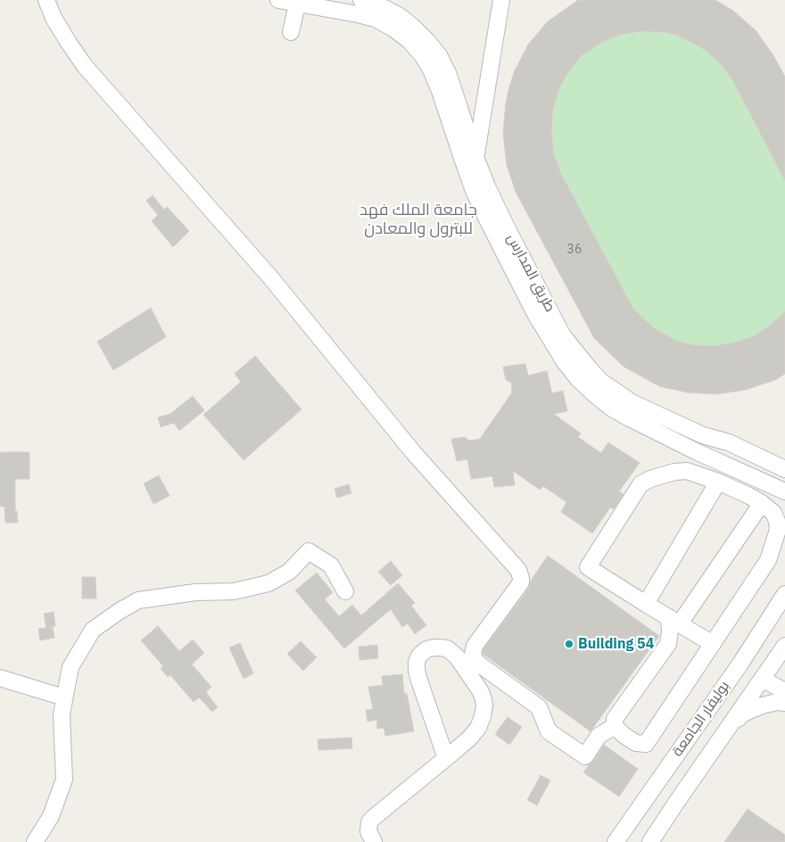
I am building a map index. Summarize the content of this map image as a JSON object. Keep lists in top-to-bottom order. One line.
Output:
{"streets":{"street":["طريق المدارس","بوليفار الجامعة"]},"districts":["جامعة الملك فهد للبترول والمعادن"],"places":["Building 54"],"house_numbers":["36"]}
